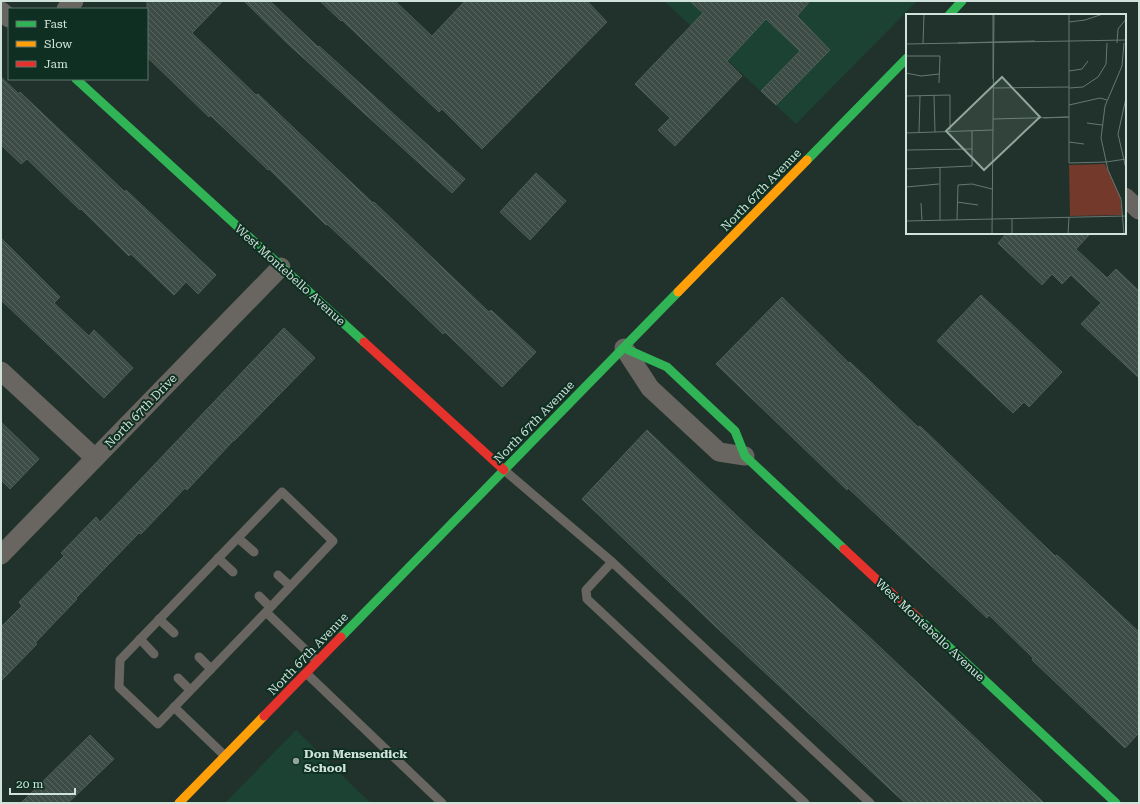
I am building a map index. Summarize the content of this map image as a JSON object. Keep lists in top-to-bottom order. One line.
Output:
{"streets":{"street":["North 67th Avenue","West Montebello Avenue","North 67th Drive"]},"crossings":[["North 67th Avenue","West Montebello Avenue"],["West Montebello Avenue","North 67th Drive"]],"places":["Don Mensendick School"],"legend":["Fast","Slow","Jam"],"scale_bar":"20 m"}
